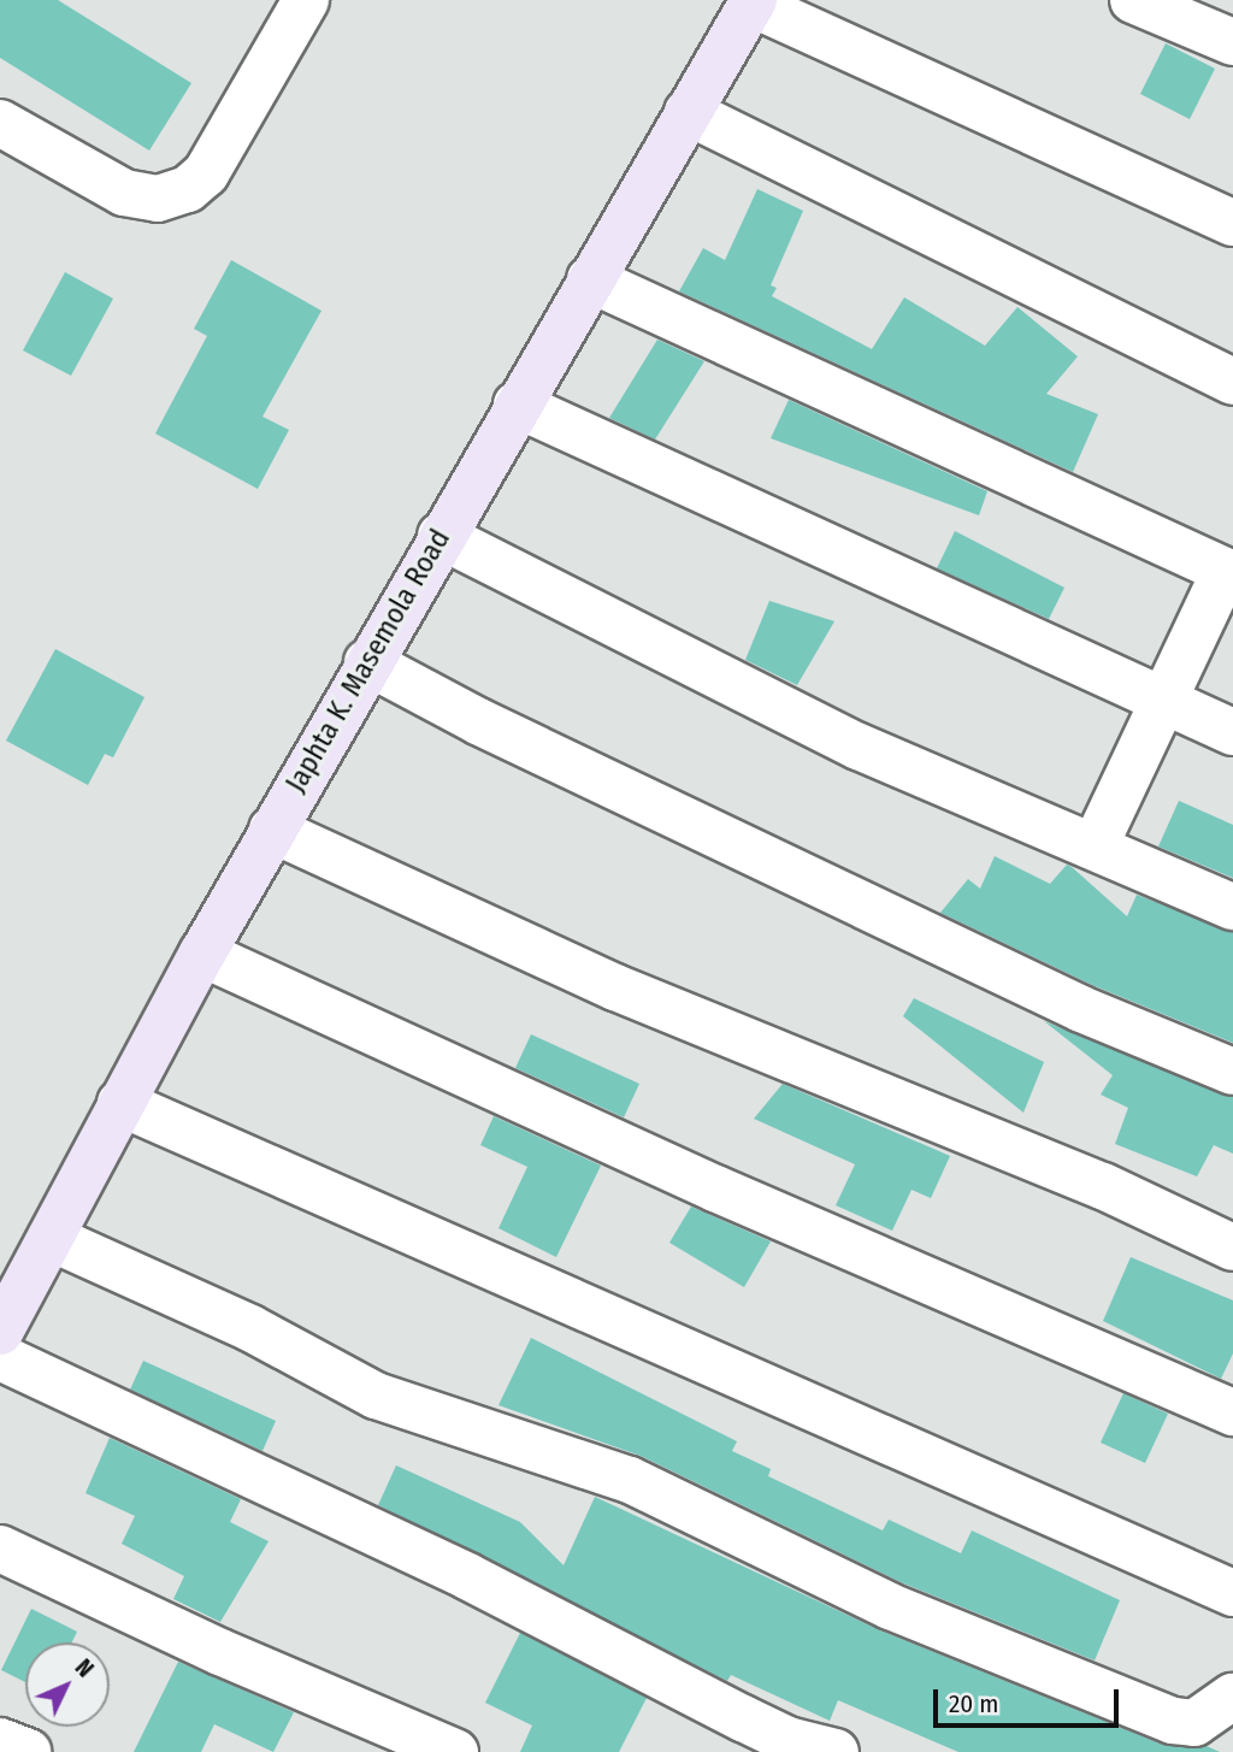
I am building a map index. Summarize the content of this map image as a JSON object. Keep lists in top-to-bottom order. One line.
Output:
{"streets":{"main road":["Japhta K. Masemola Road"]},"scale_bar":"20 m","north":"top right"}
